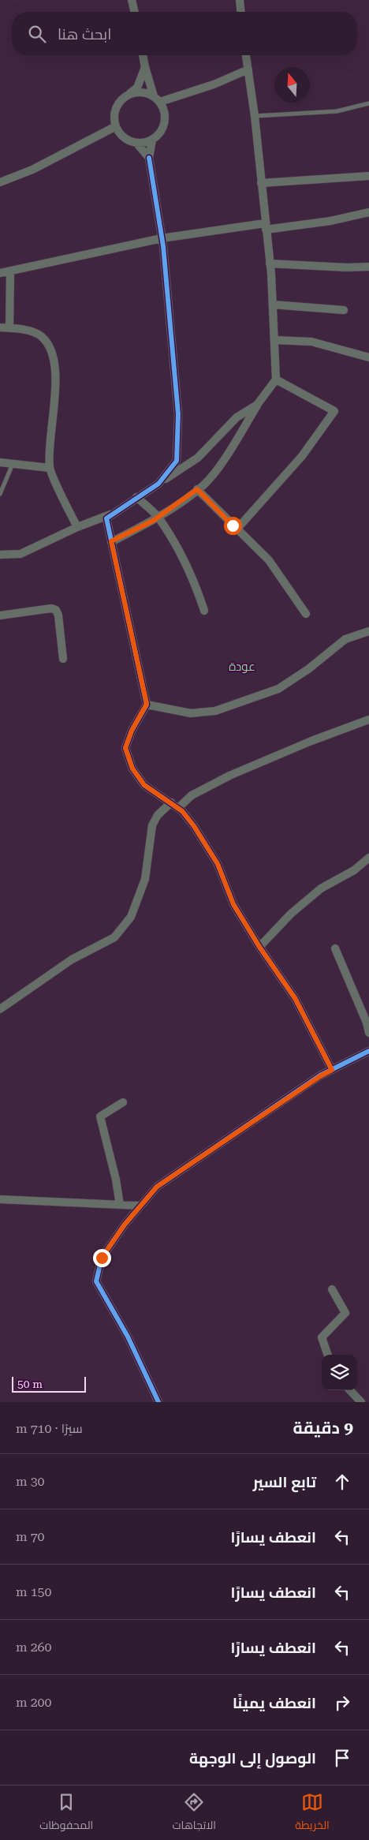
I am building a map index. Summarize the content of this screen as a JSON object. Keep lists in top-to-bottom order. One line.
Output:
{"districts":["عودة"],"scale_bar":"50 m","north":"top","page":{"search":"ابحث هنا","scale":"50 m","heading":["9 دقيقة","سيرًا · 710 m"],"list":[["تابع السير","30 m"],["انعطف يسارًا","70 m"],["انعطف يسارًا","150 m"],["انعطف يسارًا","260 m"],["انعطف يمينًا","200 m"],"الوصول إلى الوجهة"],"nav":["الخريطة","الاتجاهات","المحفوظات"]}}
